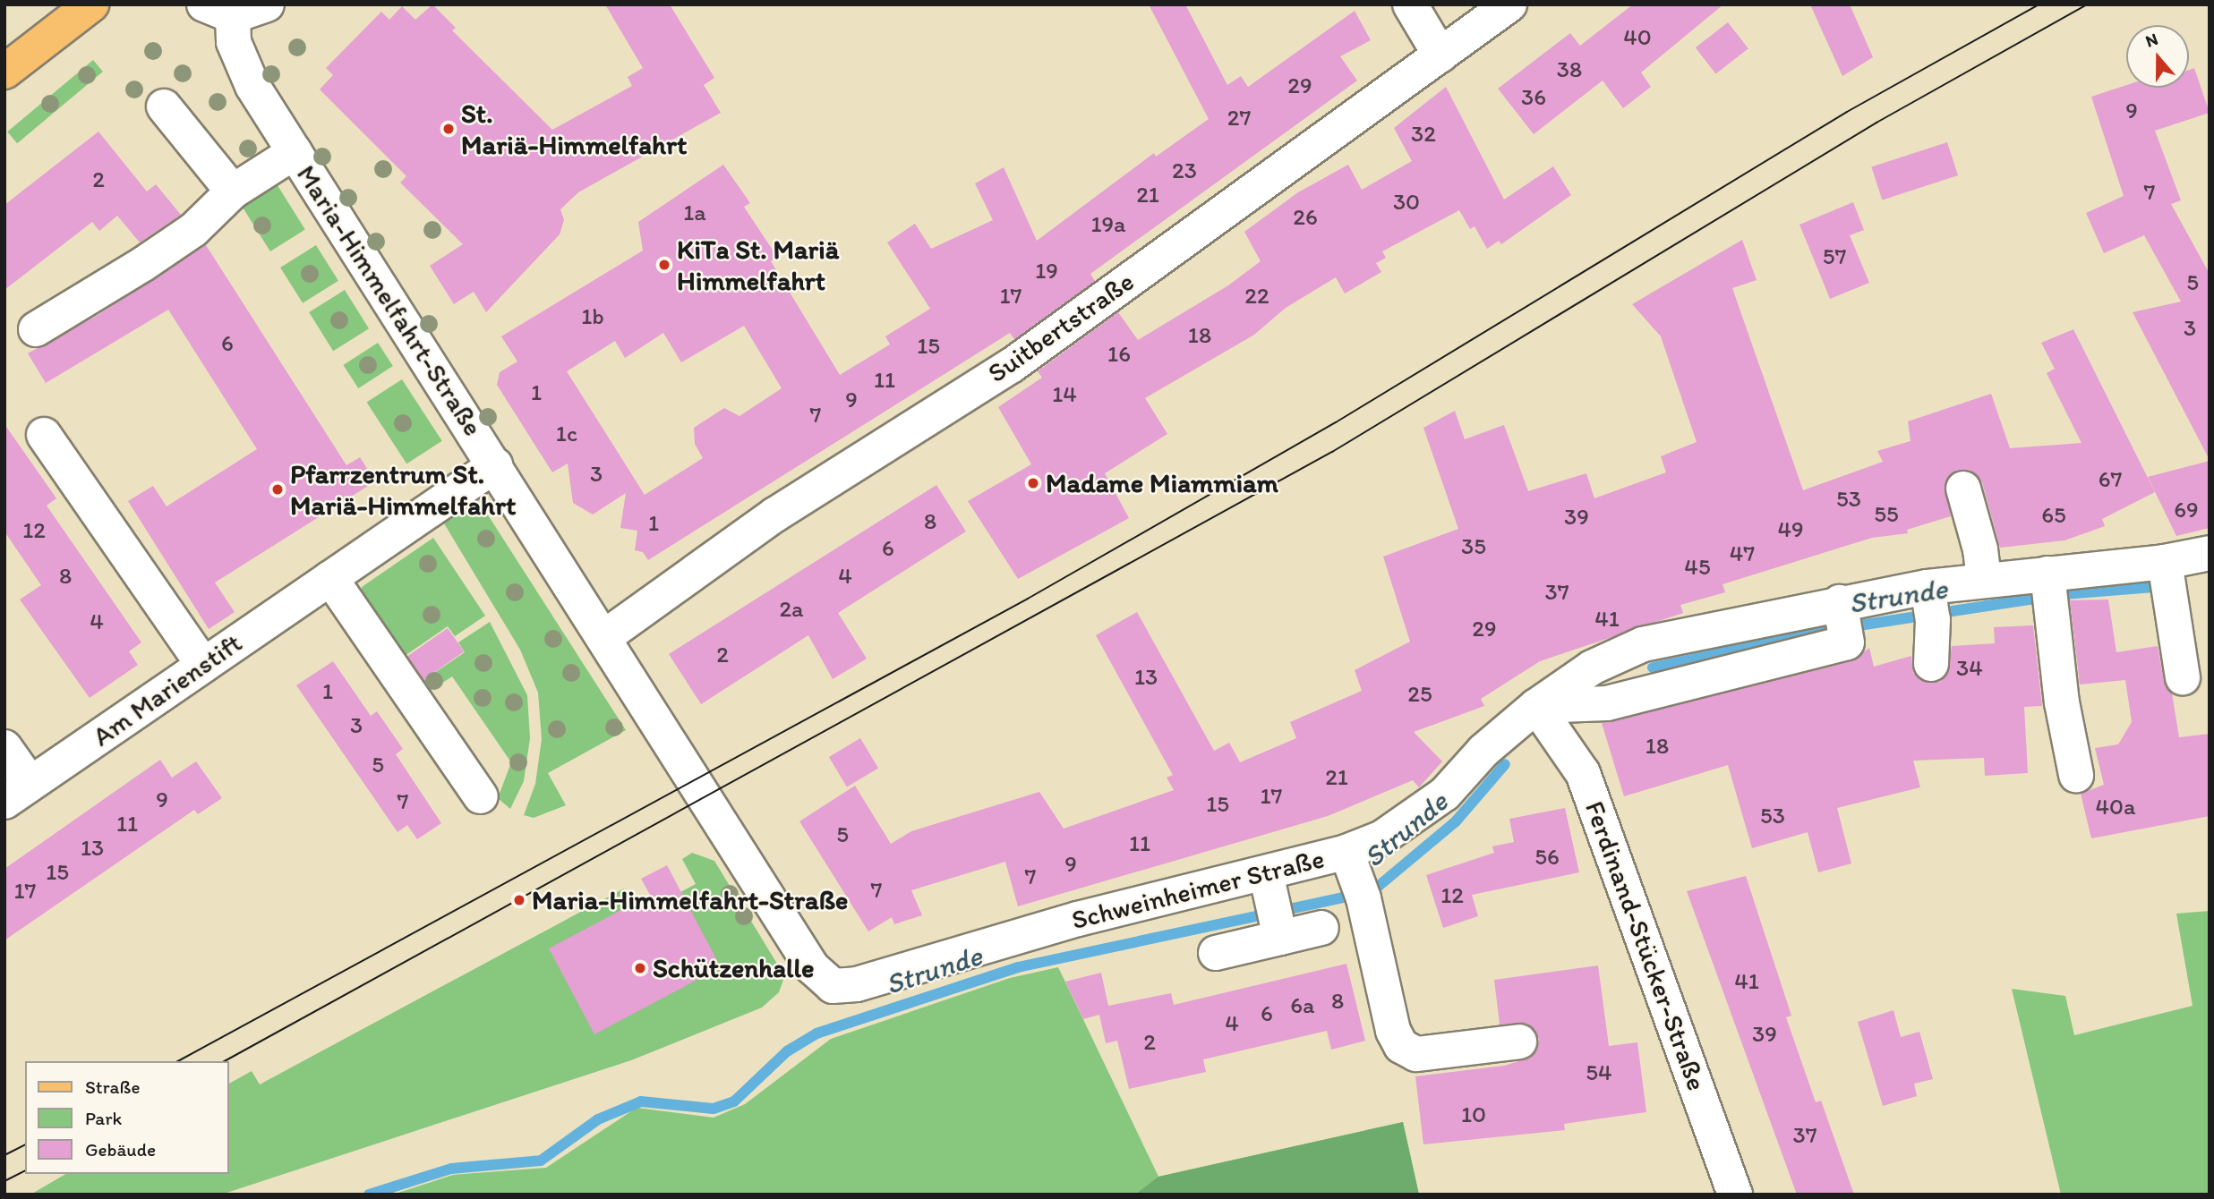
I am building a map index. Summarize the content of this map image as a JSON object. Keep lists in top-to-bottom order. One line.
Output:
{"streets":{"street":["Maria-Himmelfahrt-Straße","Suitbertstraße","Am Marienstift","Schweinheimer Straße","Ferdinand-Stücker-Straße"]},"crossings":[["Maria-Himmelfahrt-Straße","Suitbertstraße"],["Maria-Himmelfahrt-Straße","Am Marienstift"],["Maria-Himmelfahrt-Straße","Schweinheimer Straße"],["Schweinheimer Straße","Ferdinand-Stücker-Straße"]],"water":["Strunde"],"places":["St. Mariä-Himmelfahrt","KiTa St. Mariä Himmelfahrt","Madame Miammiam","Pfarrzentrum St. Mariä-Himmelfahrt","Maria-Himmelfahrt-Straße","Schützenhalle"],"house_numbers":["40","38","29","36","9","27","32","23","2","7","21","30","1a","26","19a","57","19","5","17","22","1b","3","18","6","15","16","11","1","14","9","7","1c","3","67","53","69","55","65","39","8","1","49","12","35","6","47","45","8","4","37","2a","41","4","29","2","34","13","1","25","3","18","5","21","17","9","7","15","40a","53","11","5","11","13","56","9","15","7","7","17","12","41","8","6a","6","4","39","2","54","10","37"],"legend":["Straße","Park","Gebäude"],"north":"top"}
